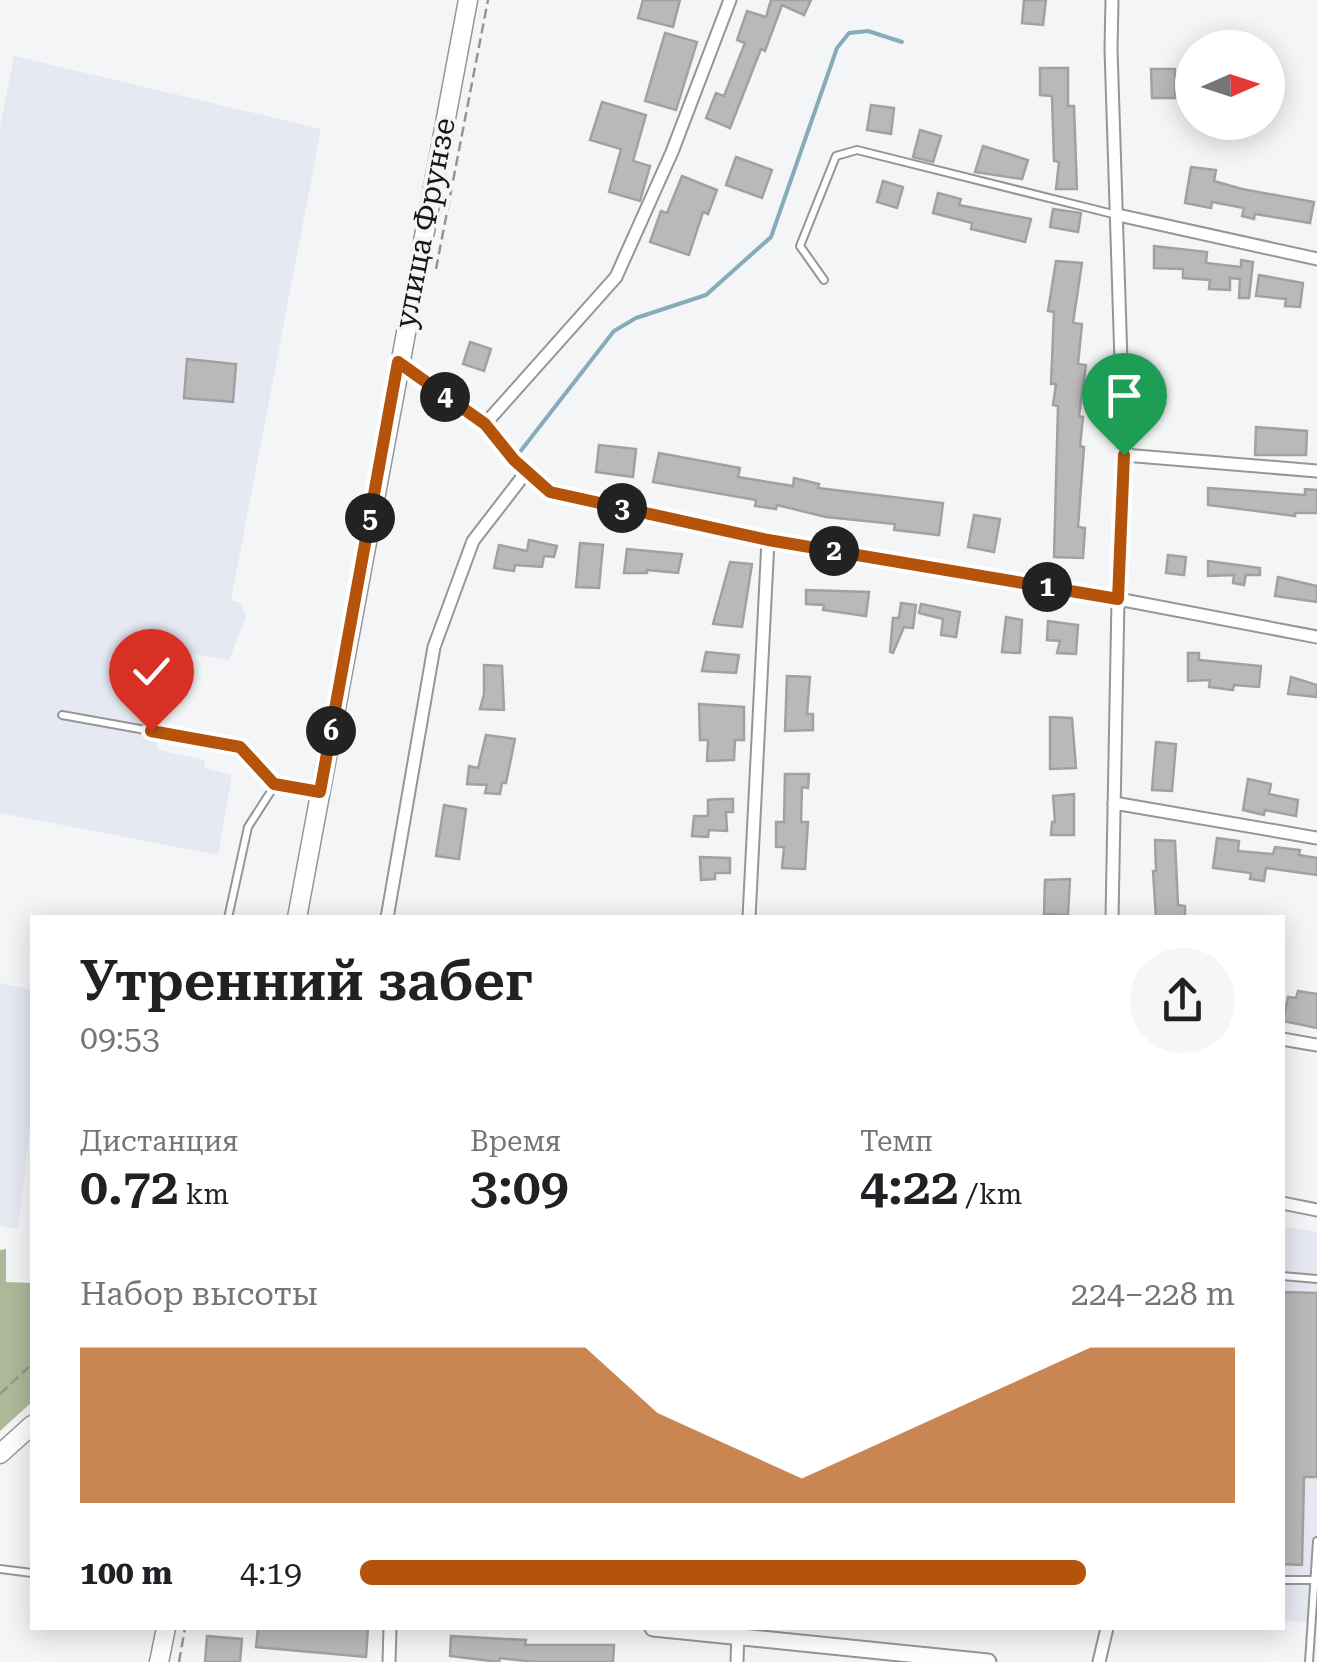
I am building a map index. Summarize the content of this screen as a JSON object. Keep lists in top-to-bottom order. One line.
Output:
{"streets":{"main road":["улица Фрунзе"]},"north":"right","page":{"pins":["4","3","5","2","1","6"],"heading":["Утренний забег","09:53"],"stats":[["Дистанция","0.72 km"],["Время","3:09"],["Темп","4:22 /km"]],"chart":["Набор высоты","224–228 m"],"list":[{"name":"100 m","note":"4:19"}]}}
